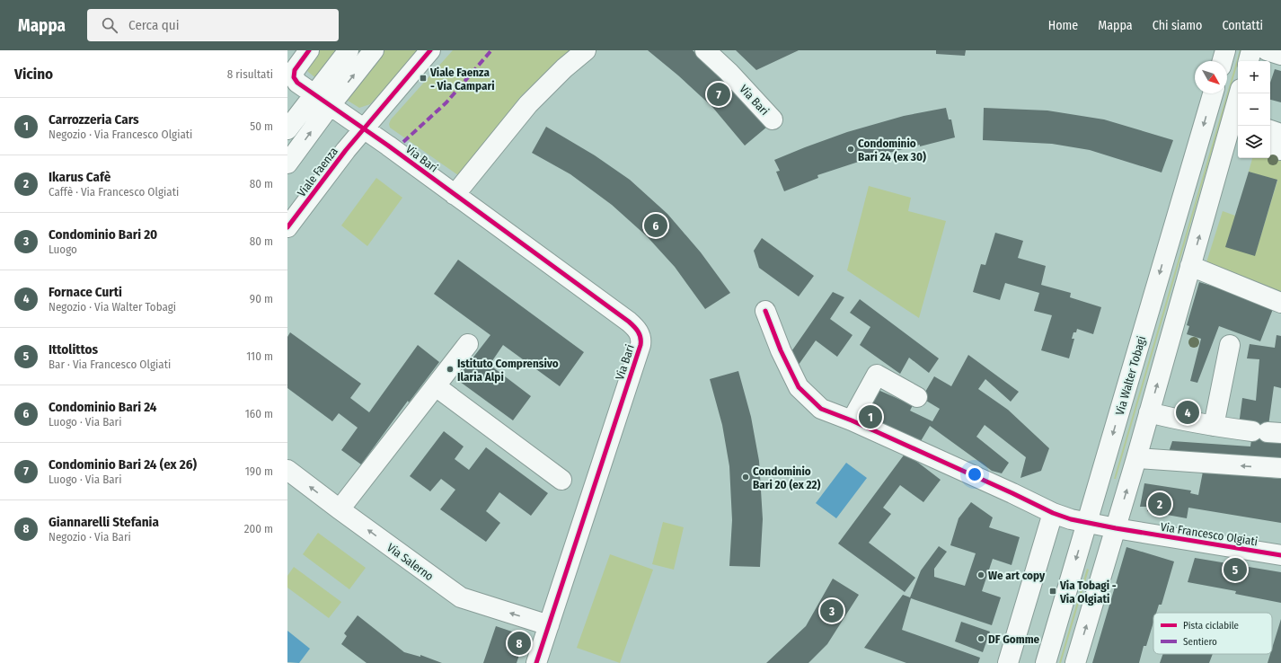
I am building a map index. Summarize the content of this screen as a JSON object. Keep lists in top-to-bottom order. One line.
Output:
{"streets":{"street":["Via Bari","Viale Faenza","Via Walter Tobagi","Via Francesco Olgiati","Via Salerno"]},"crossings":[["Via Bari","Viale Faenza"],["Via Bari","Via Salerno"],["Via Walter Tobagi","Via Francesco Olgiati"]],"places":{"transit":["Viale Faenza - Via Campari","Via Tobagi - Via Olgiati"],"other":["Condominio Bari 24 (ex 30)","Istituto Comprensivo Ilaria Alpi","Condominio Bari 20 (ex 22)","We art copy","DF Gomme"]},"legend":["Pista ciclabile","Sentiero"],"north":"bottom right","page":{"header":"Mappa","search":"Cerca qui","nav":["Home","Mappa","Chi siamo","Contatti"],"heading":["Vicino","8 risultati"],"map_buttons":["+","−"],"pins":["7","6","4","1","2","5","3","8"],"list":[{"mark":"1","name":"Carrozzeria Cars","note":"Negozio · Via Francesco Olgiati","value":"50 m"},{"mark":"2","name":"Ikarus Cafè","note":"Caffè · Via Francesco Olgiati","value":"80 m"},{"mark":"3","name":"Condominio Bari 20","note":"Luogo","value":"80 m"},{"mark":"4","name":"Fornace Curti","note":"Negozio · Via Walter Tobagi","value":"90 m"},{"mark":"5","name":"Ittolittos","note":"Bar · Via Francesco Olgiati","value":"110 m"},{"mark":"6","name":"Condominio Bari 24","note":"Luogo · Via Bari","value":"160 m"},{"mark":"7","name":"Condominio Bari 24 (ex 26)","note":"Luogo · Via Bari","value":"190 m"},{"mark":"8","name":"Giannarelli Stefania","note":"Negozio · Via Bari","value":"200 m"}]}}
